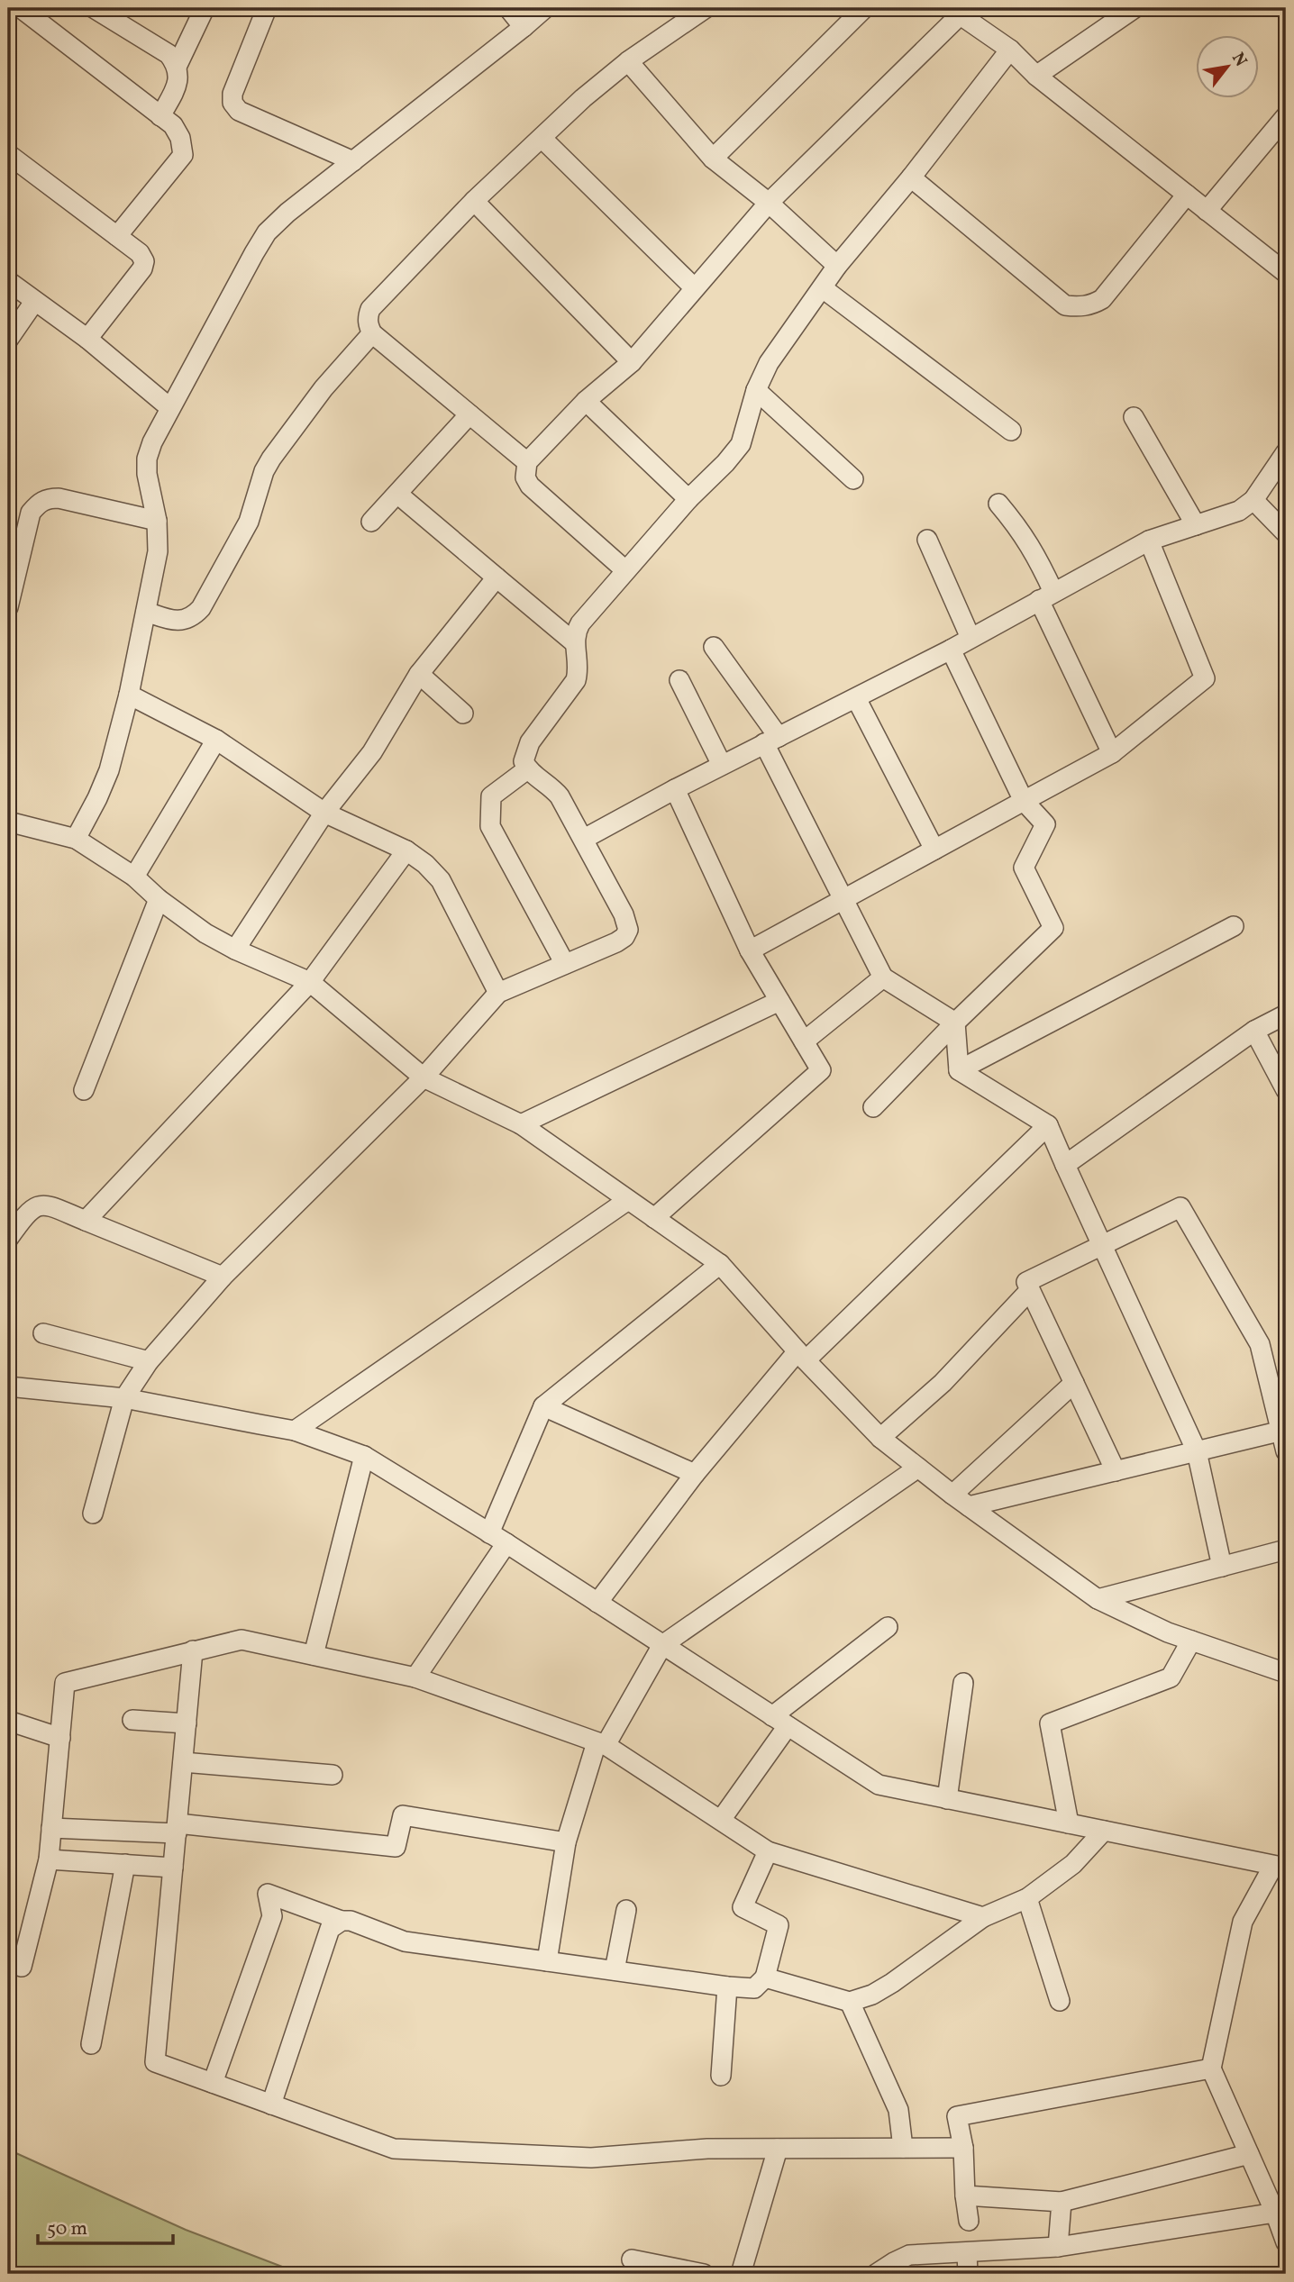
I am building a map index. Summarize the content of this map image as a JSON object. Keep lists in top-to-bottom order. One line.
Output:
{"scale_bar":"50 m","north":"top right"}
